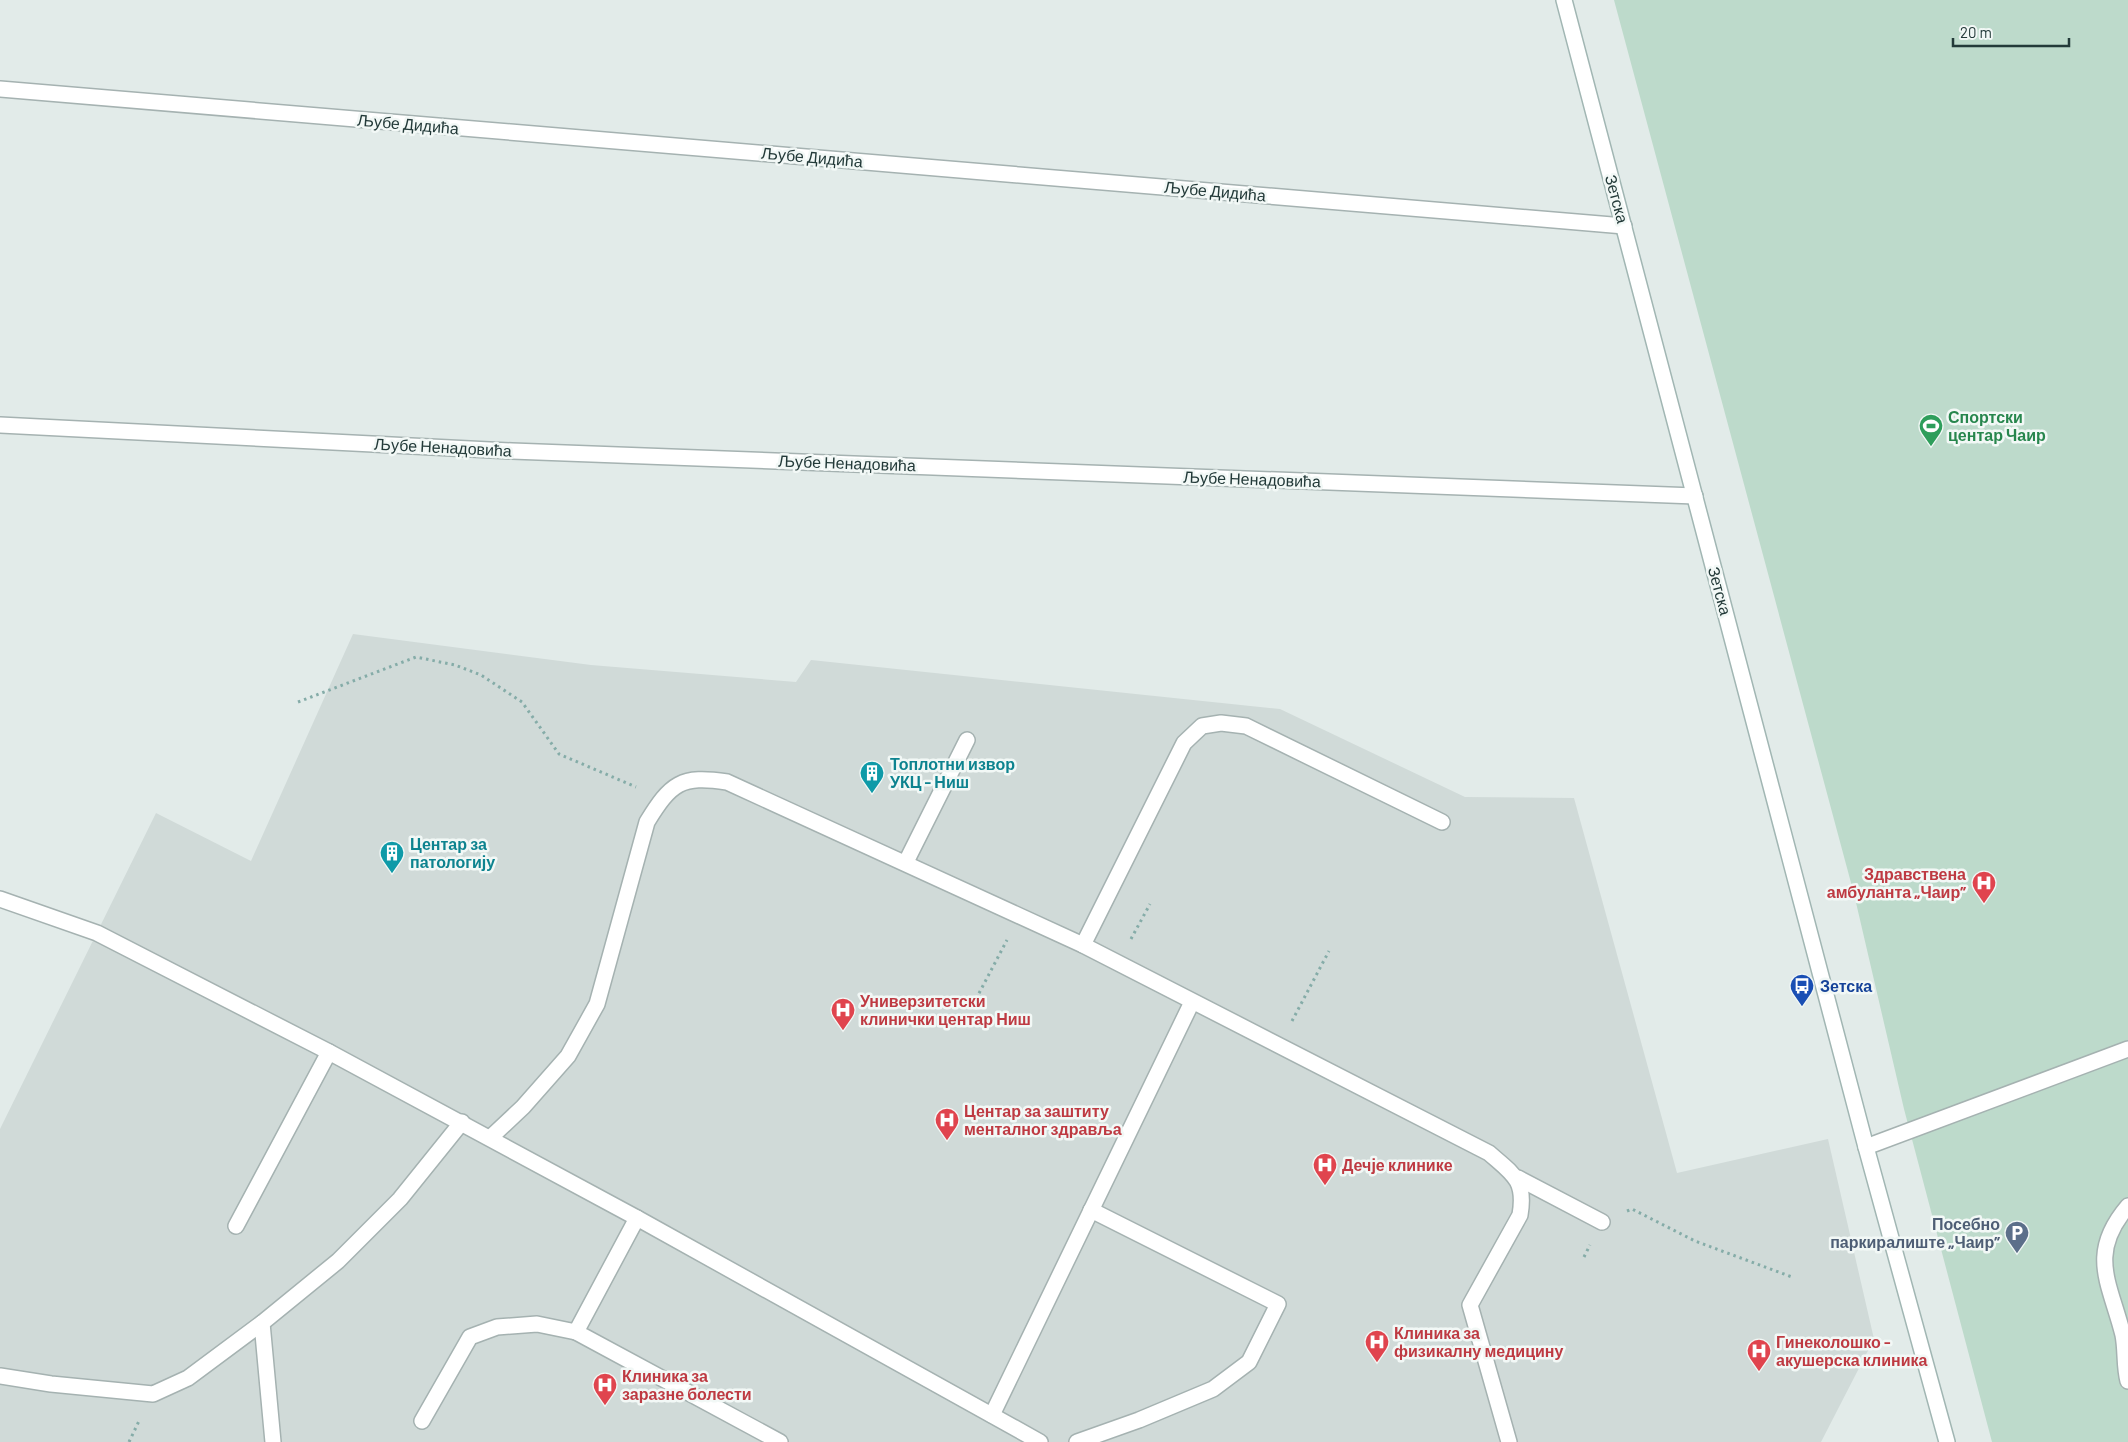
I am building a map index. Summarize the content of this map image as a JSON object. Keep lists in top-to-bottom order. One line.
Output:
{"streets":{"street":["Љубе Дидића","Зетска","Љубе Ненадовића"]},"crossings":[["Љубе Дидића","Зетска"],["Зетска","Љубе Ненадовића"]],"places":{"sports":["Спортски центар Чаир"],"building":["Топлотни извор УКЦ - Ниш","Центар за патологију"],"hospital":["Здравствена амбуланта „Чаир”","Универзитетски клинички центар Ниш","Центар за заштиту менталног здравља","Дечје клинике","Клиника за физикалну медицину","Гинеколошко - акушерска клиника","Клиника за заразне болести"],"bus stop":["Зетска"],"parking":["Посебно паркиралиште „Чаир”"]},"scale_bar":"20 m"}
